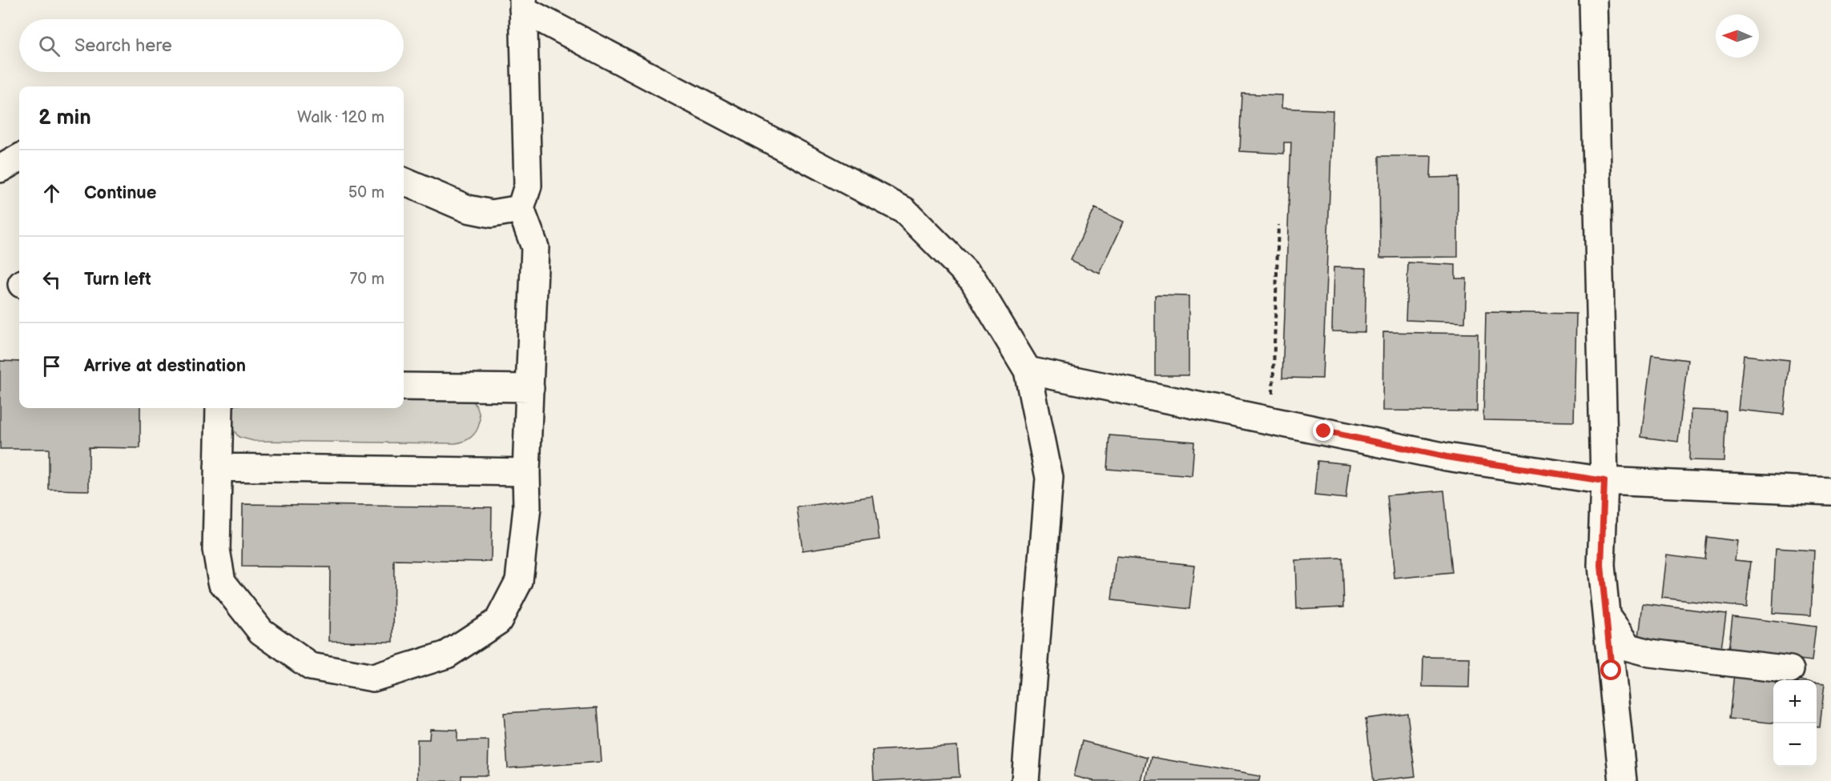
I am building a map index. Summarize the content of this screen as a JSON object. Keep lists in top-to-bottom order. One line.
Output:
{"north":"left","page":{"search":"Search here","heading":["2 min","Walk · 120 m"],"list":[["Continue","50 m"],["Turn left","70 m"],"Arrive at destination"],"map_buttons":["+","−"]}}
